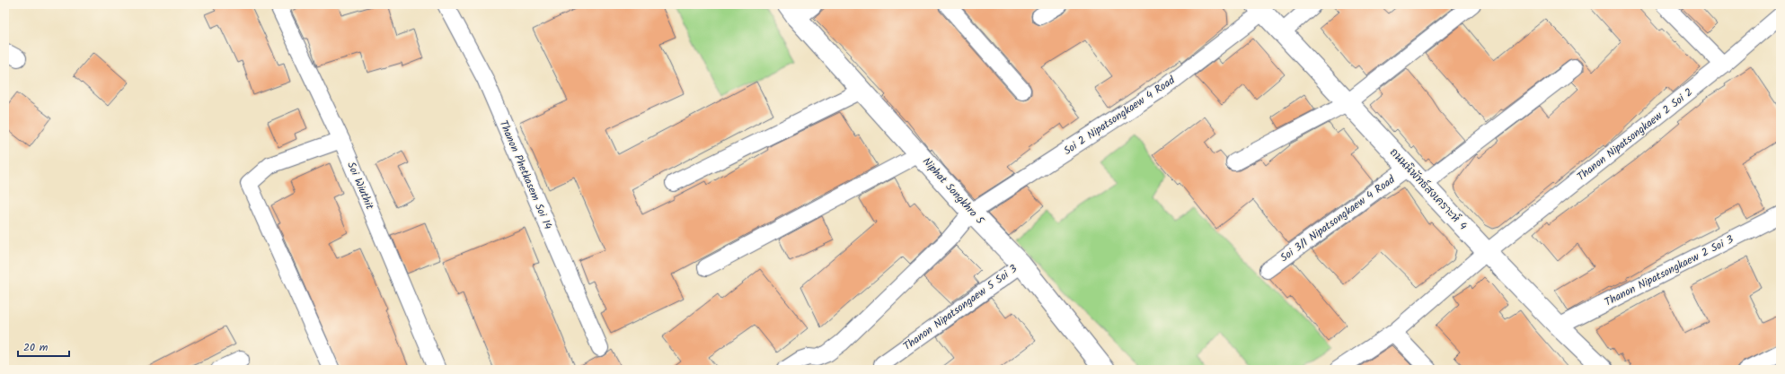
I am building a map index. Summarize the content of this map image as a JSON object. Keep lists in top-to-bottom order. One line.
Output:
{"streets":{"street":["Soi 2 Nipatsongkaew 4 Road","Thanon Nipatsongkaew 2 Soi 2","Thanon Phetkasem Soi 14","Soi Wiuthit","ถนนนิพัทธ์สงเคราะห์ 4","Niphat Songkhro 5","Soi 3/1 Nipatsongkaew 4 Road","Thanon Nipatsongkaew 2 Soi 3","Thanon Nipatsongaew 5 Soi 3"]},"crossings":[["Soi 2 Nipatsongkaew 4 Road","ถนนนิพัทธ์สงเคราะห์ 4"],["Soi 2 Nipatsongkaew 4 Road","Niphat Songkhro 5"],["Thanon Nipatsongkaew 2 Soi 2","ถนนนิพัทธ์สงเคราะห์ 4"],["ถนนนิพัทธ์สงเคราะห์ 4","Soi 3/1 Nipatsongkaew 4 Road"],["ถนนนิพัทธ์สงเคราะห์ 4","Thanon Nipatsongkaew 2 Soi 3"],["Niphat Songkhro 5","Thanon Nipatsongaew 5 Soi 3"]],"scale_bar":"20 m"}
